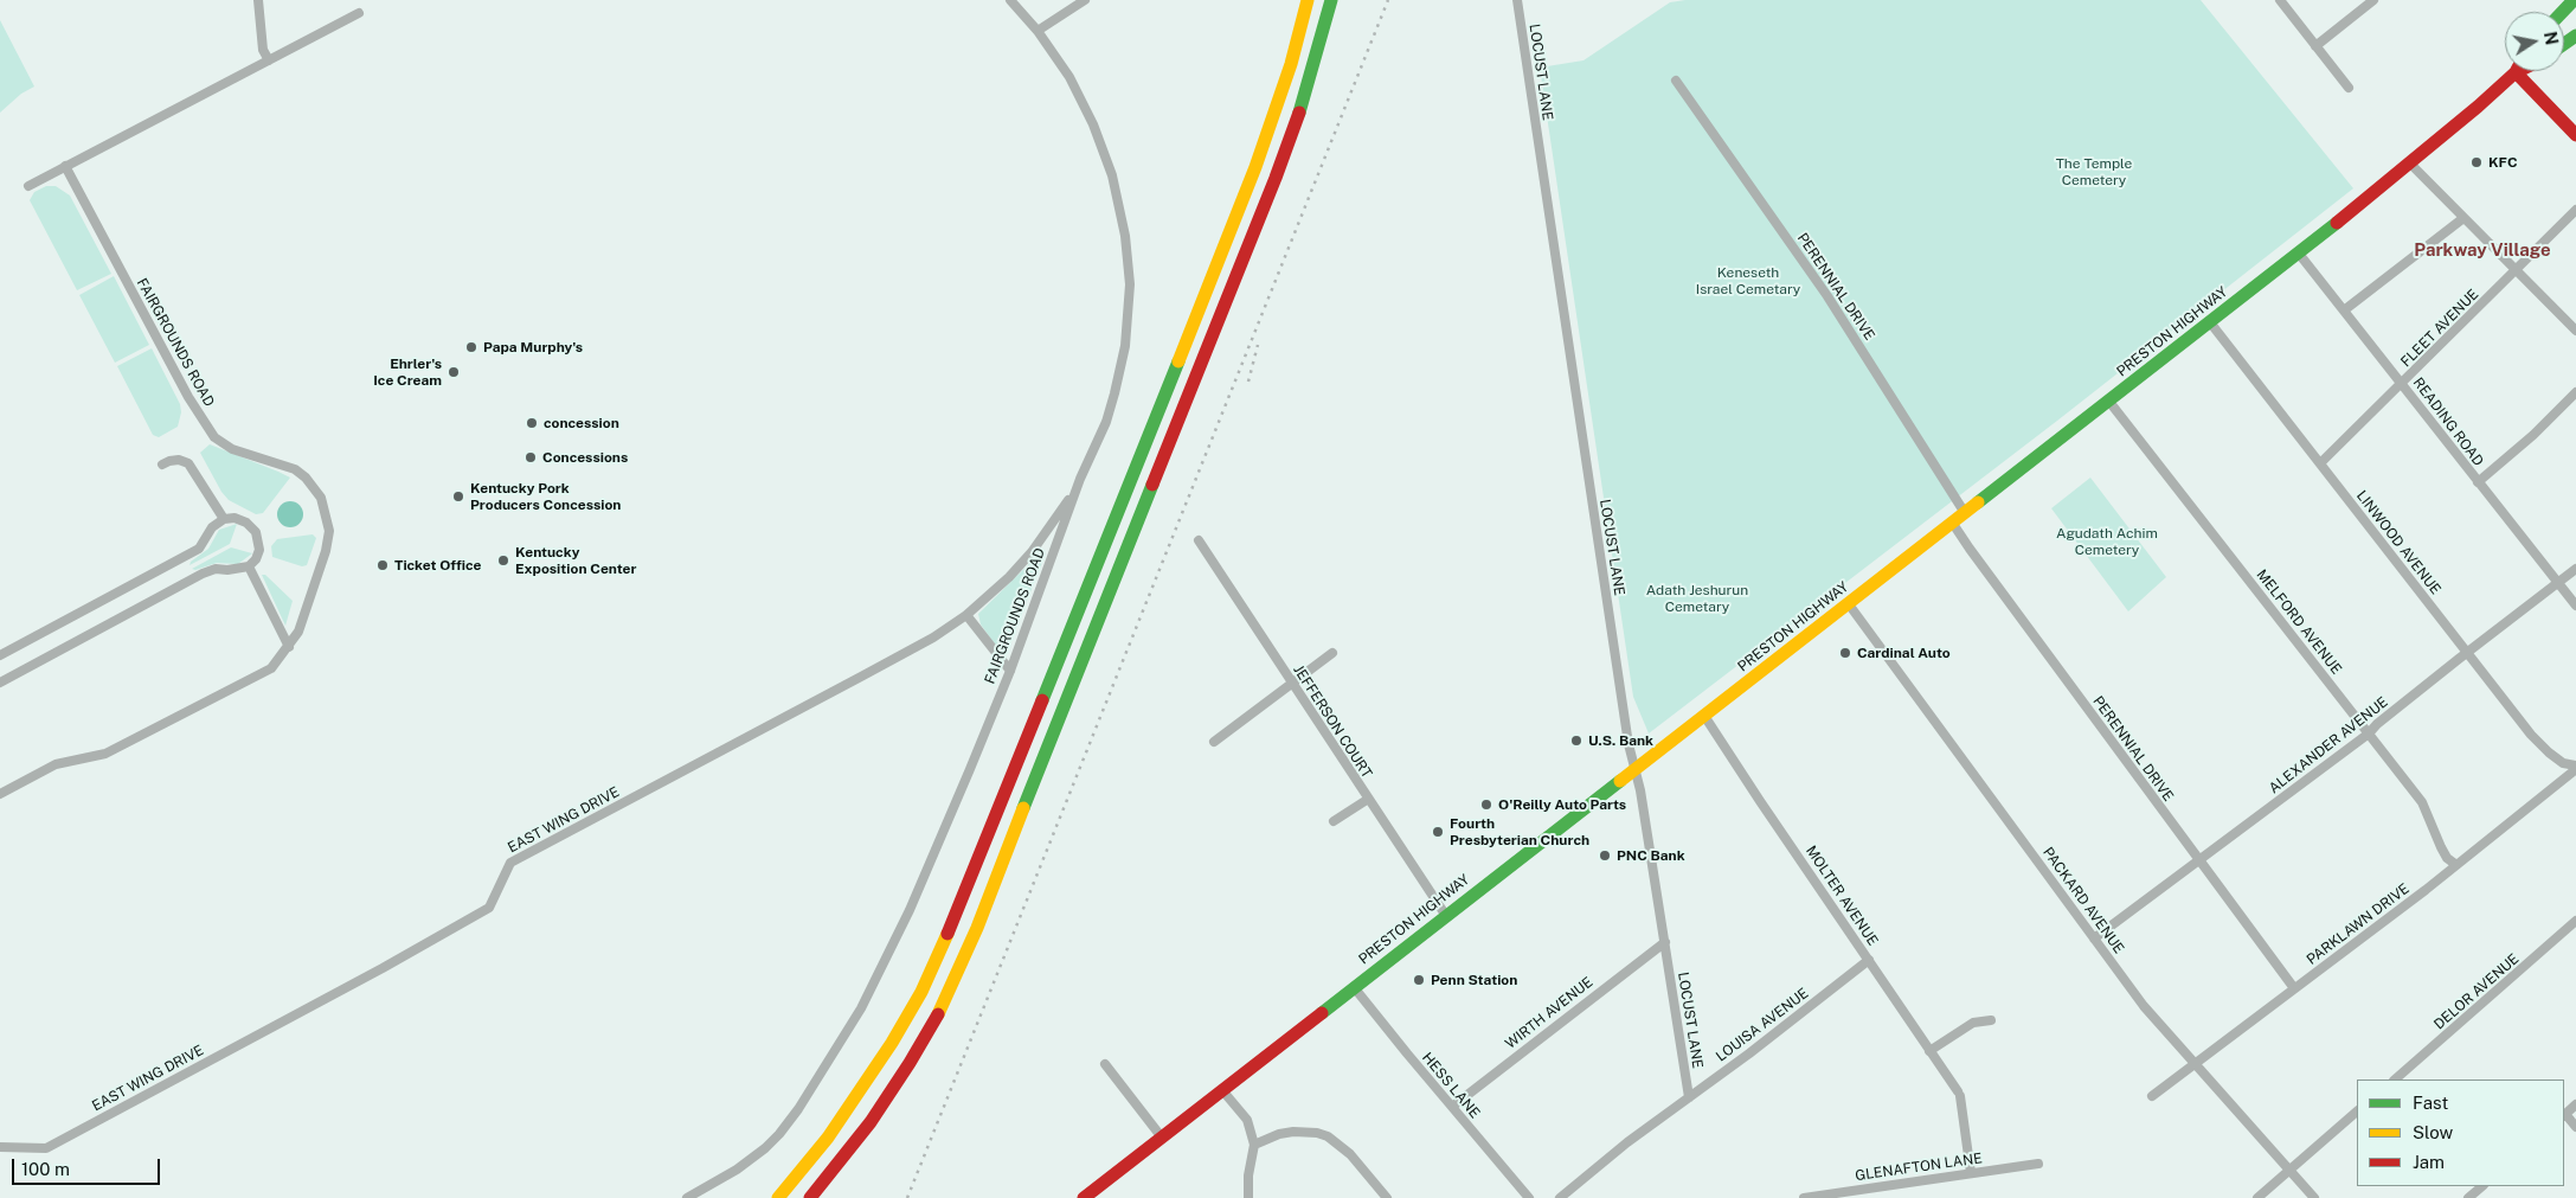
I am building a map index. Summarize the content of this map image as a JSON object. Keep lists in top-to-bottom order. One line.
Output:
{"streets":{"main road":["PRESTON HIGHWAY"],"street":["LOCUST LANE","PERENNIAL DRIVE","FLEET AVENUE","FAIRGROUNDS ROAD","READING ROAD","LINWOOD AVENUE","MELFORD AVENUE","JEFFERSON COURT","ALEXANDER AVENUE","EAST WING DRIVE","MOLTER AVENUE","PACKARD AVENUE","PARKLAWN DRIVE","DELOR AVENUE","WIRTH AVENUE","LOUISA AVENUE","HESS LANE","GLENAFTON LANE"]},"crossings":[["LOCUST LANE","PRESTON HIGHWAY"],["LOCUST LANE","WIRTH AVENUE"],["LOCUST LANE","LOUISA AVENUE"],["PERENNIAL DRIVE","PRESTON HIGHWAY"],["PERENNIAL DRIVE","ALEXANDER AVENUE"],["PERENNIAL DRIVE","PARKLAWN DRIVE"],["FLEET AVENUE","READING ROAD"],["FLEET AVENUE","LINWOOD AVENUE"],["PRESTON HIGHWAY","READING ROAD"],["PRESTON HIGHWAY","LINWOOD AVENUE"],["PRESTON HIGHWAY","MELFORD AVENUE"],["PRESTON HIGHWAY","JEFFERSON COURT"],["PRESTON HIGHWAY","MOLTER AVENUE"],["PRESTON HIGHWAY","PACKARD AVENUE"],["PRESTON HIGHWAY","HESS LANE"],["FAIRGROUNDS ROAD","EAST WING DRIVE"],["READING ROAD","ALEXANDER AVENUE"],["LINWOOD AVENUE","ALEXANDER AVENUE"],["LINWOOD AVENUE","PARKLAWN DRIVE"],["MELFORD AVENUE","ALEXANDER AVENUE"],["MELFORD AVENUE","PARKLAWN DRIVE"],["ALEXANDER AVENUE","PACKARD AVENUE"],["MOLTER AVENUE","LOUISA AVENUE"],["MOLTER AVENUE","GLENAFTON LANE"],["PACKARD AVENUE","PARKLAWN DRIVE"],["WIRTH AVENUE","HESS LANE"]],"districts":["Parkway Village"],"parks":["The Temple Cemetery","Keneseth Israel Cemetary","Agudath Achim Cemetery","Adath Jeshurun Cemetary"],"places":["KFC","Papa Murphy's","Ehrler's Ice Cream","concession","Concessions","Kentucky Pork Producers Concession","Kentucky Exposition Center","Ticket Office","Cardinal Auto","U.S. Bank","O'Reilly Auto Parts","Fourth Presbyterian Church","PNC Bank","Penn Station"],"legend":["Fast","Slow","Jam"],"scale_bar":"100 m","north":"right"}
